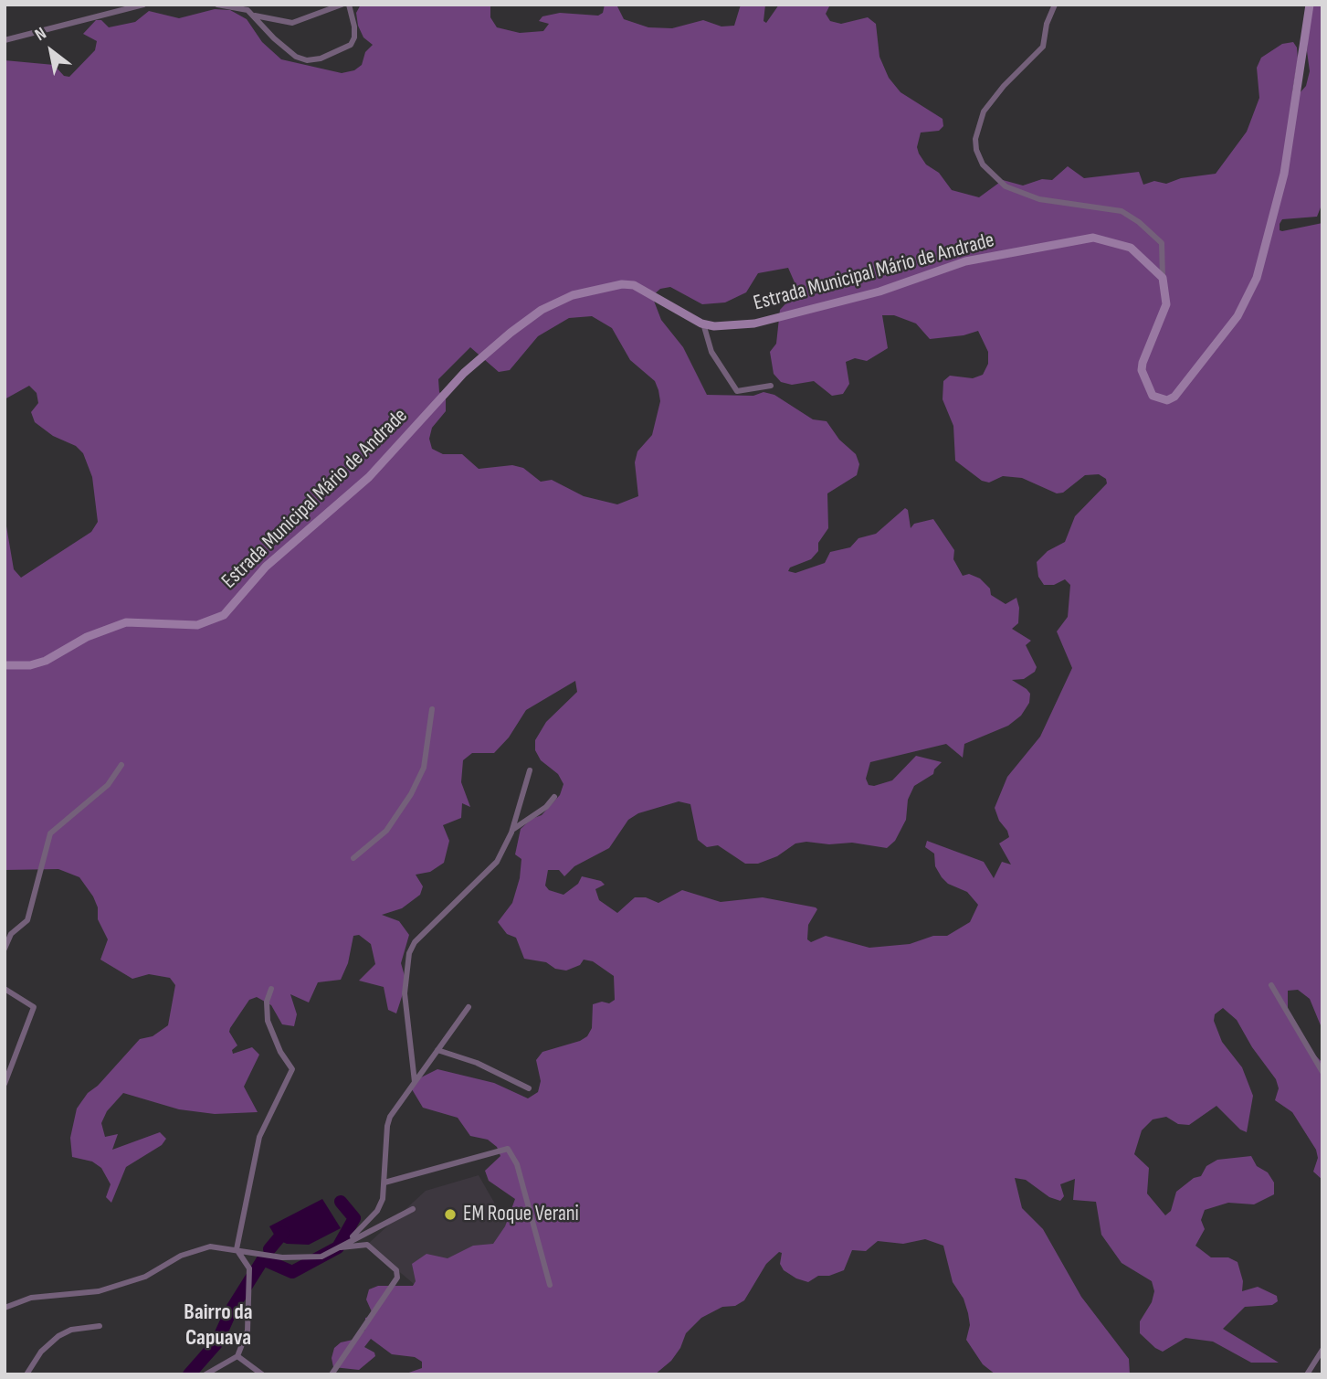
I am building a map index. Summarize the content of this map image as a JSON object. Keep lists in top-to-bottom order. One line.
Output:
{"streets":{"street":["Estrada Municipal Mário de Andrade"]},"districts":["Bairro da Capuava"],"places":["EM Roque Verani"],"north":"top left"}
